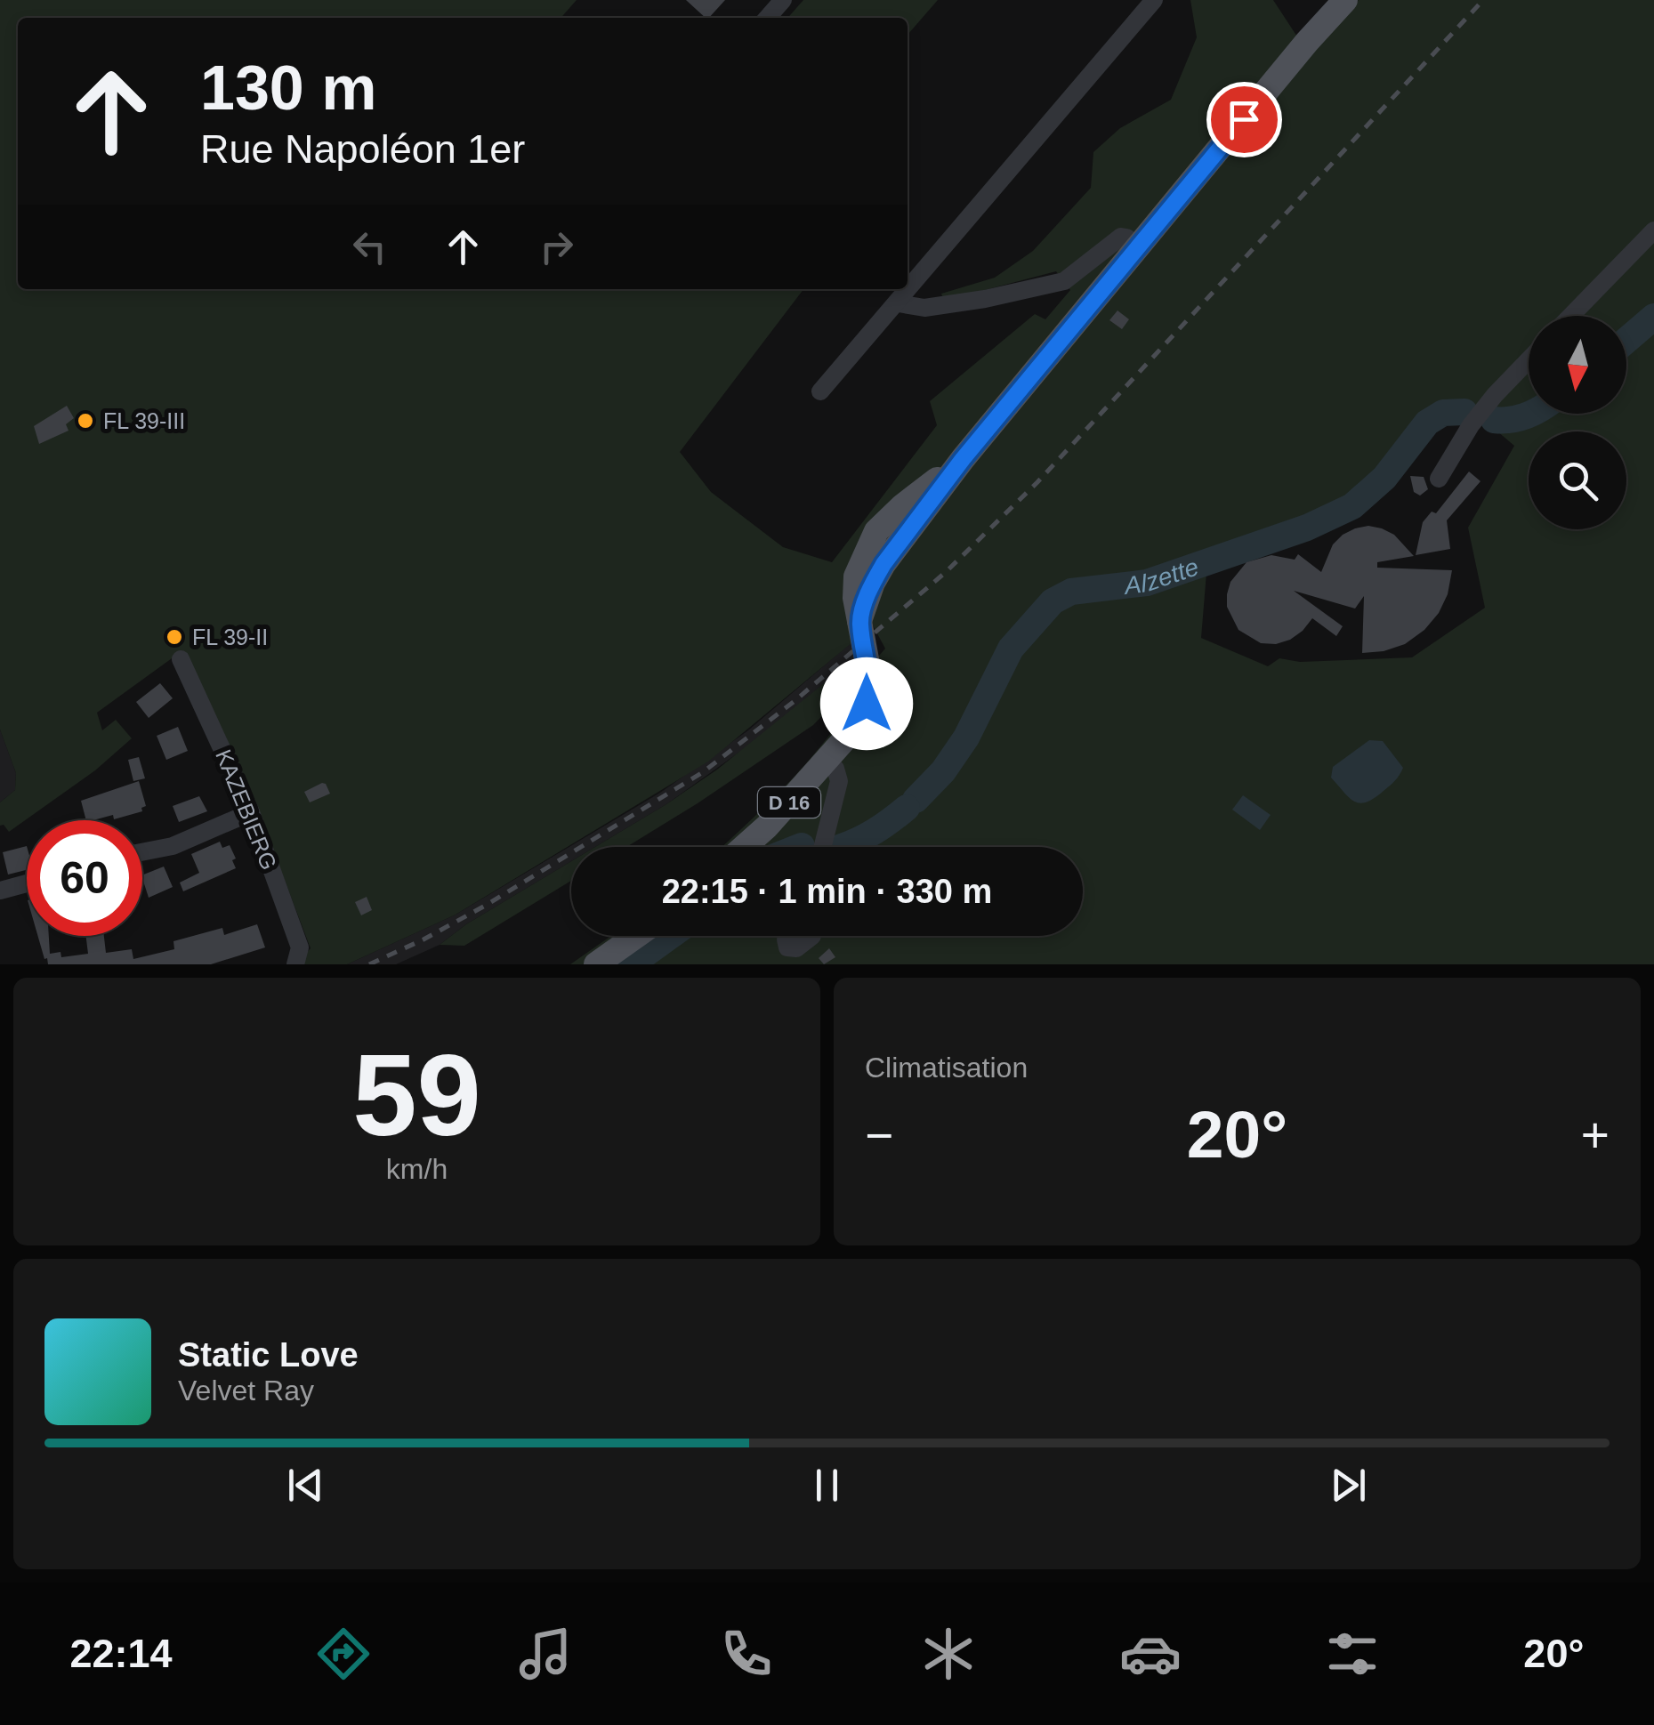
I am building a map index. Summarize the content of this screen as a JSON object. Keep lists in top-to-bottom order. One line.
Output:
{"streets":{"main road":["D 16"],"street":["KAZEBIERG"]},"water":["Alzette"],"places":["FL 39-III","FL 39-II"],"north":"bottom","page":{"turn":["130 m","Rue Napoléon 1er"],"limit":"60","trip":"22:15 · 1 min · 330 m","tile":[["59","km/h"],"Climatisation"],"heat":["−","20°","+"],"song":["Static Love","Velvet Ray"],"tabs":["22:14","20°"]}}
